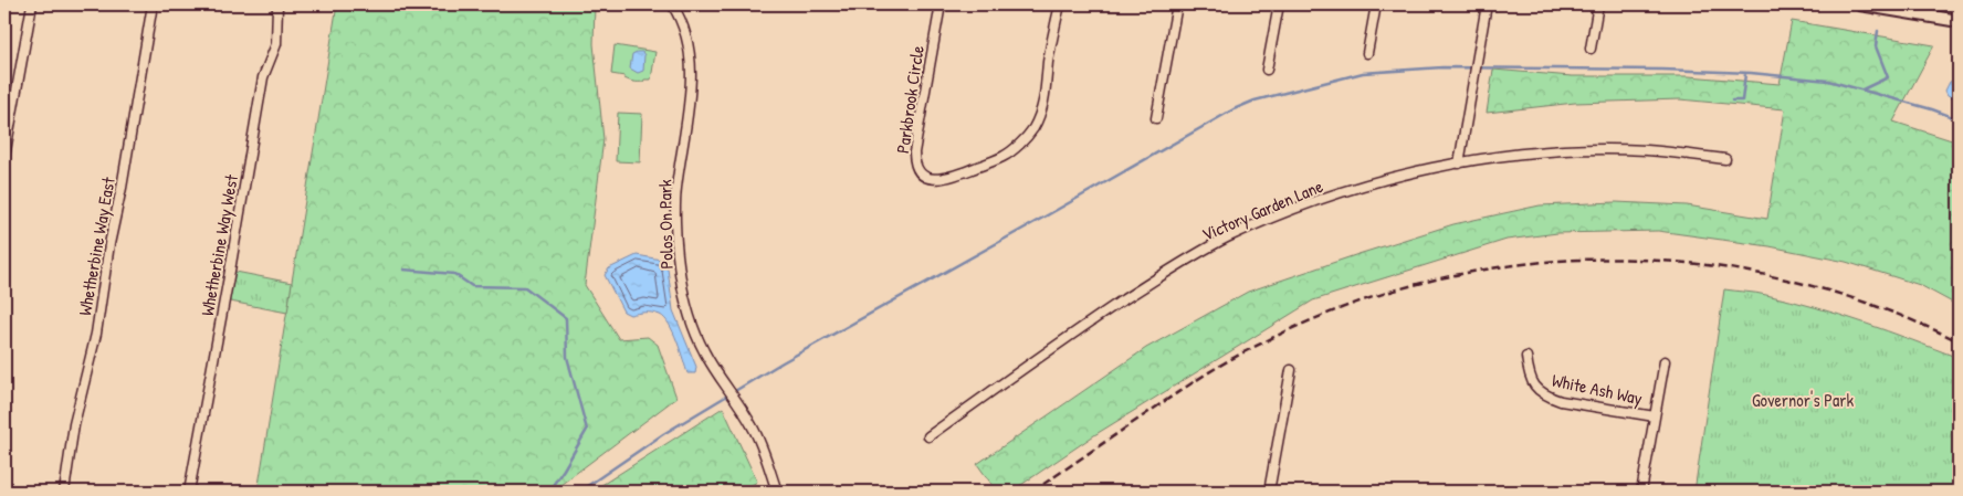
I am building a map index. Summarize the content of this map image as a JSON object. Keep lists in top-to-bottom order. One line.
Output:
{"streets":{"street":["Parkbrook Circle","Victory Garden Lane","Polos On Park","Whetherbine Way West","Whetherbine Way East","White Ash Way"]},"parks":["Governor's Park"]}
